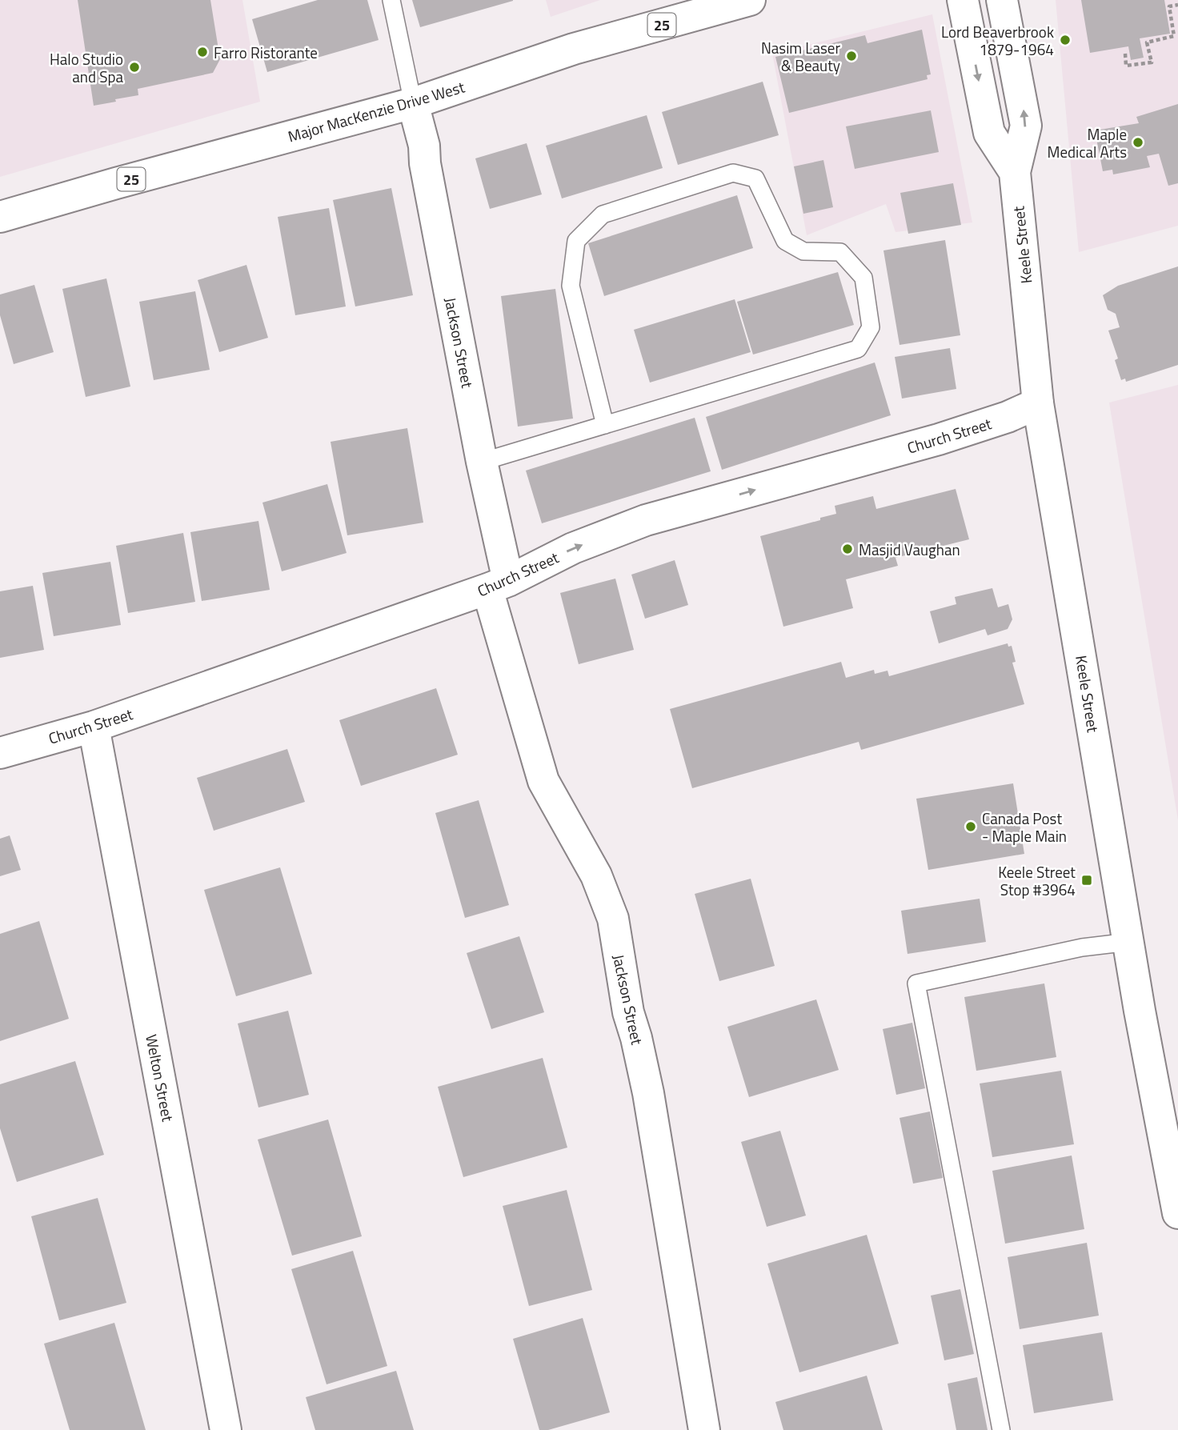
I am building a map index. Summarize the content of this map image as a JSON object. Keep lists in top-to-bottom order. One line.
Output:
{"streets":{"street":["25","Major MacKenzie Drive West","Keele Street","Jackson Street","Church Street","Welton Street"]},"crossings":[["Major MacKenzie Drive West","Jackson Street"],["Keele Street","Church Street"],["Jackson Street","Church Street"],["Church Street","Welton Street"]],"one_way":["Church Street"],"places":{"other":["Lord Beaverbrook 1879-1964","Farro Ristorante","Nasim Laser & Beauty","Halo Studio and Spa","Maple Medical Arts","Masjid Vaughan","Canada Post - Maple Main"],"transit":["Keele Street Stop #3964"]}}
